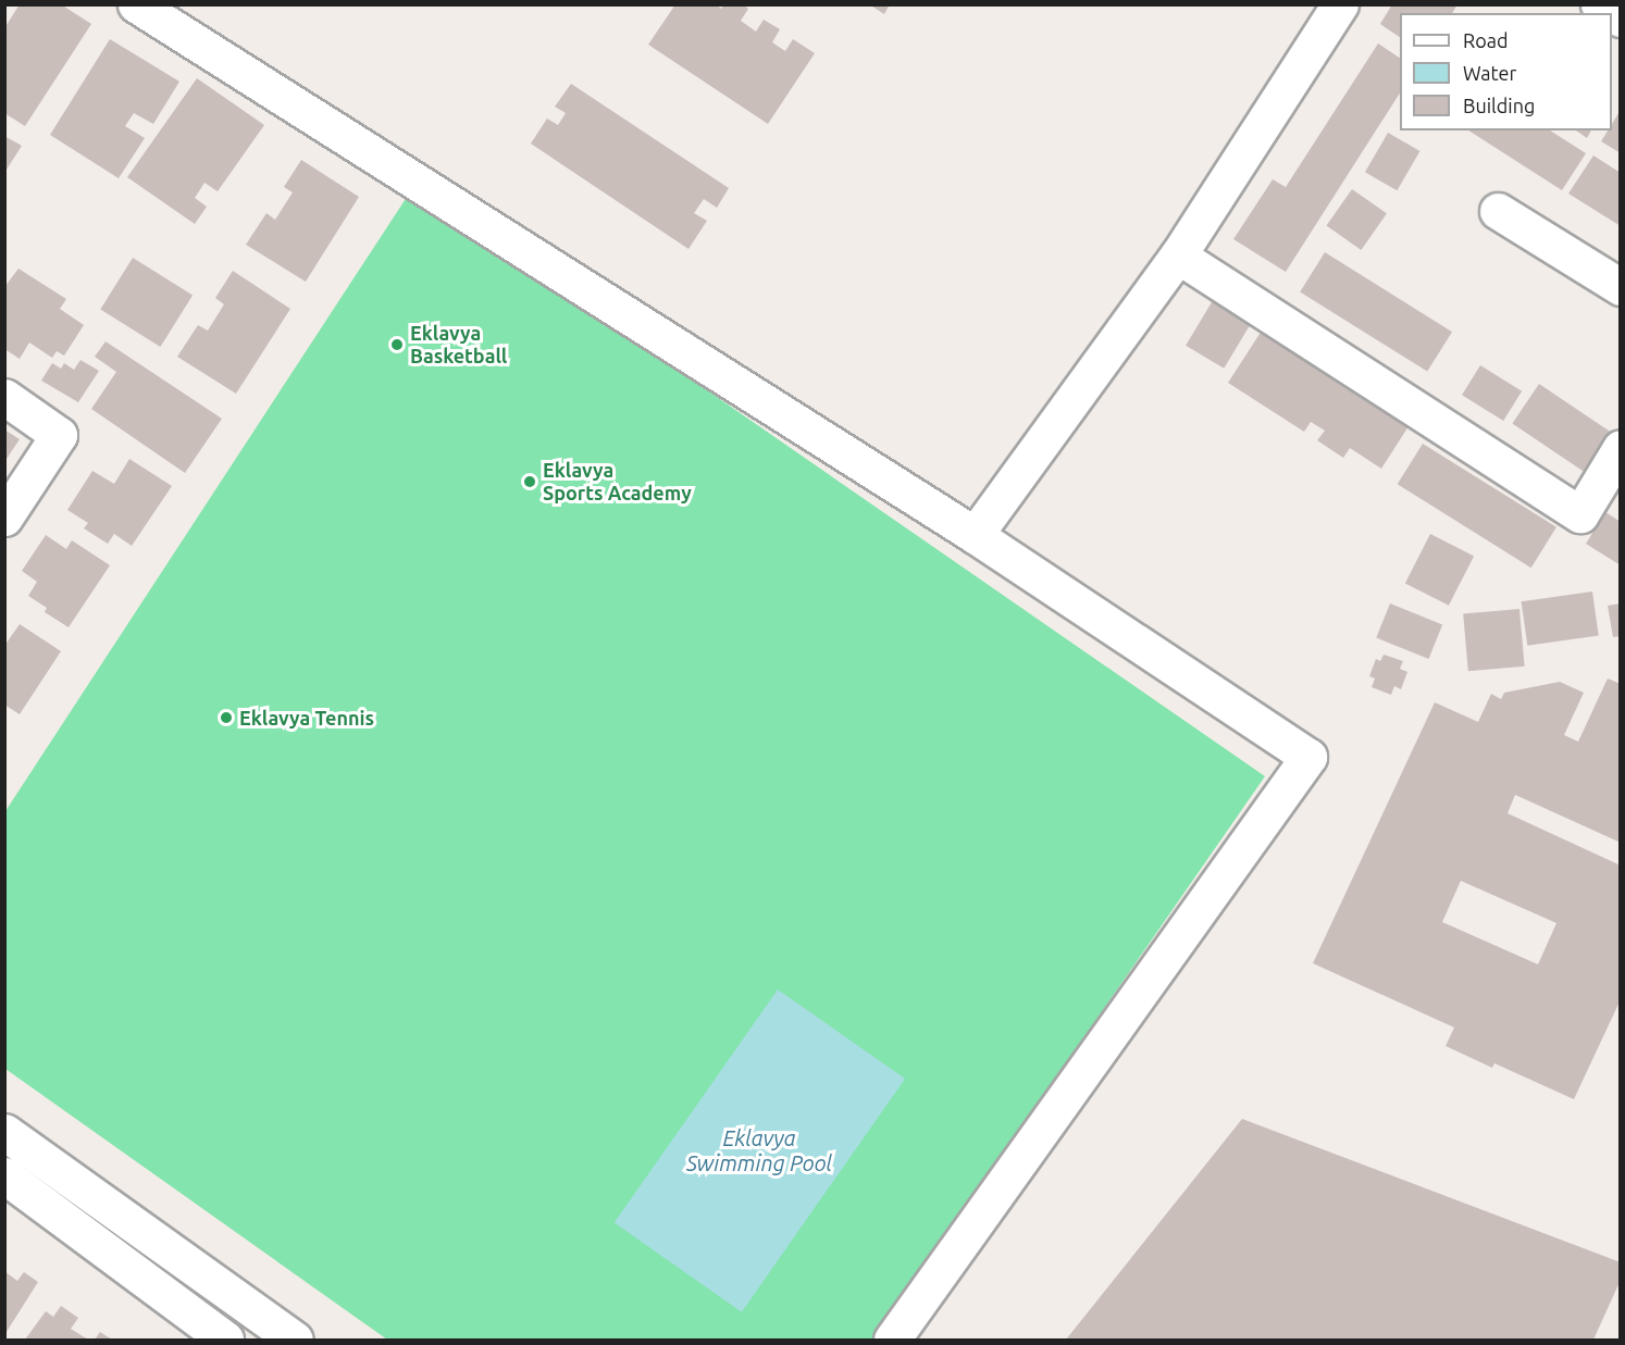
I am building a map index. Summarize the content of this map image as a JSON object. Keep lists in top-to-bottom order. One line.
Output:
{"water":["Eklavya Swimming Pool"],"places":["Eklavya Basketball","Eklavya Sports Academy","Eklavya Tennis"],"legend":["Road","Water","Building"]}
